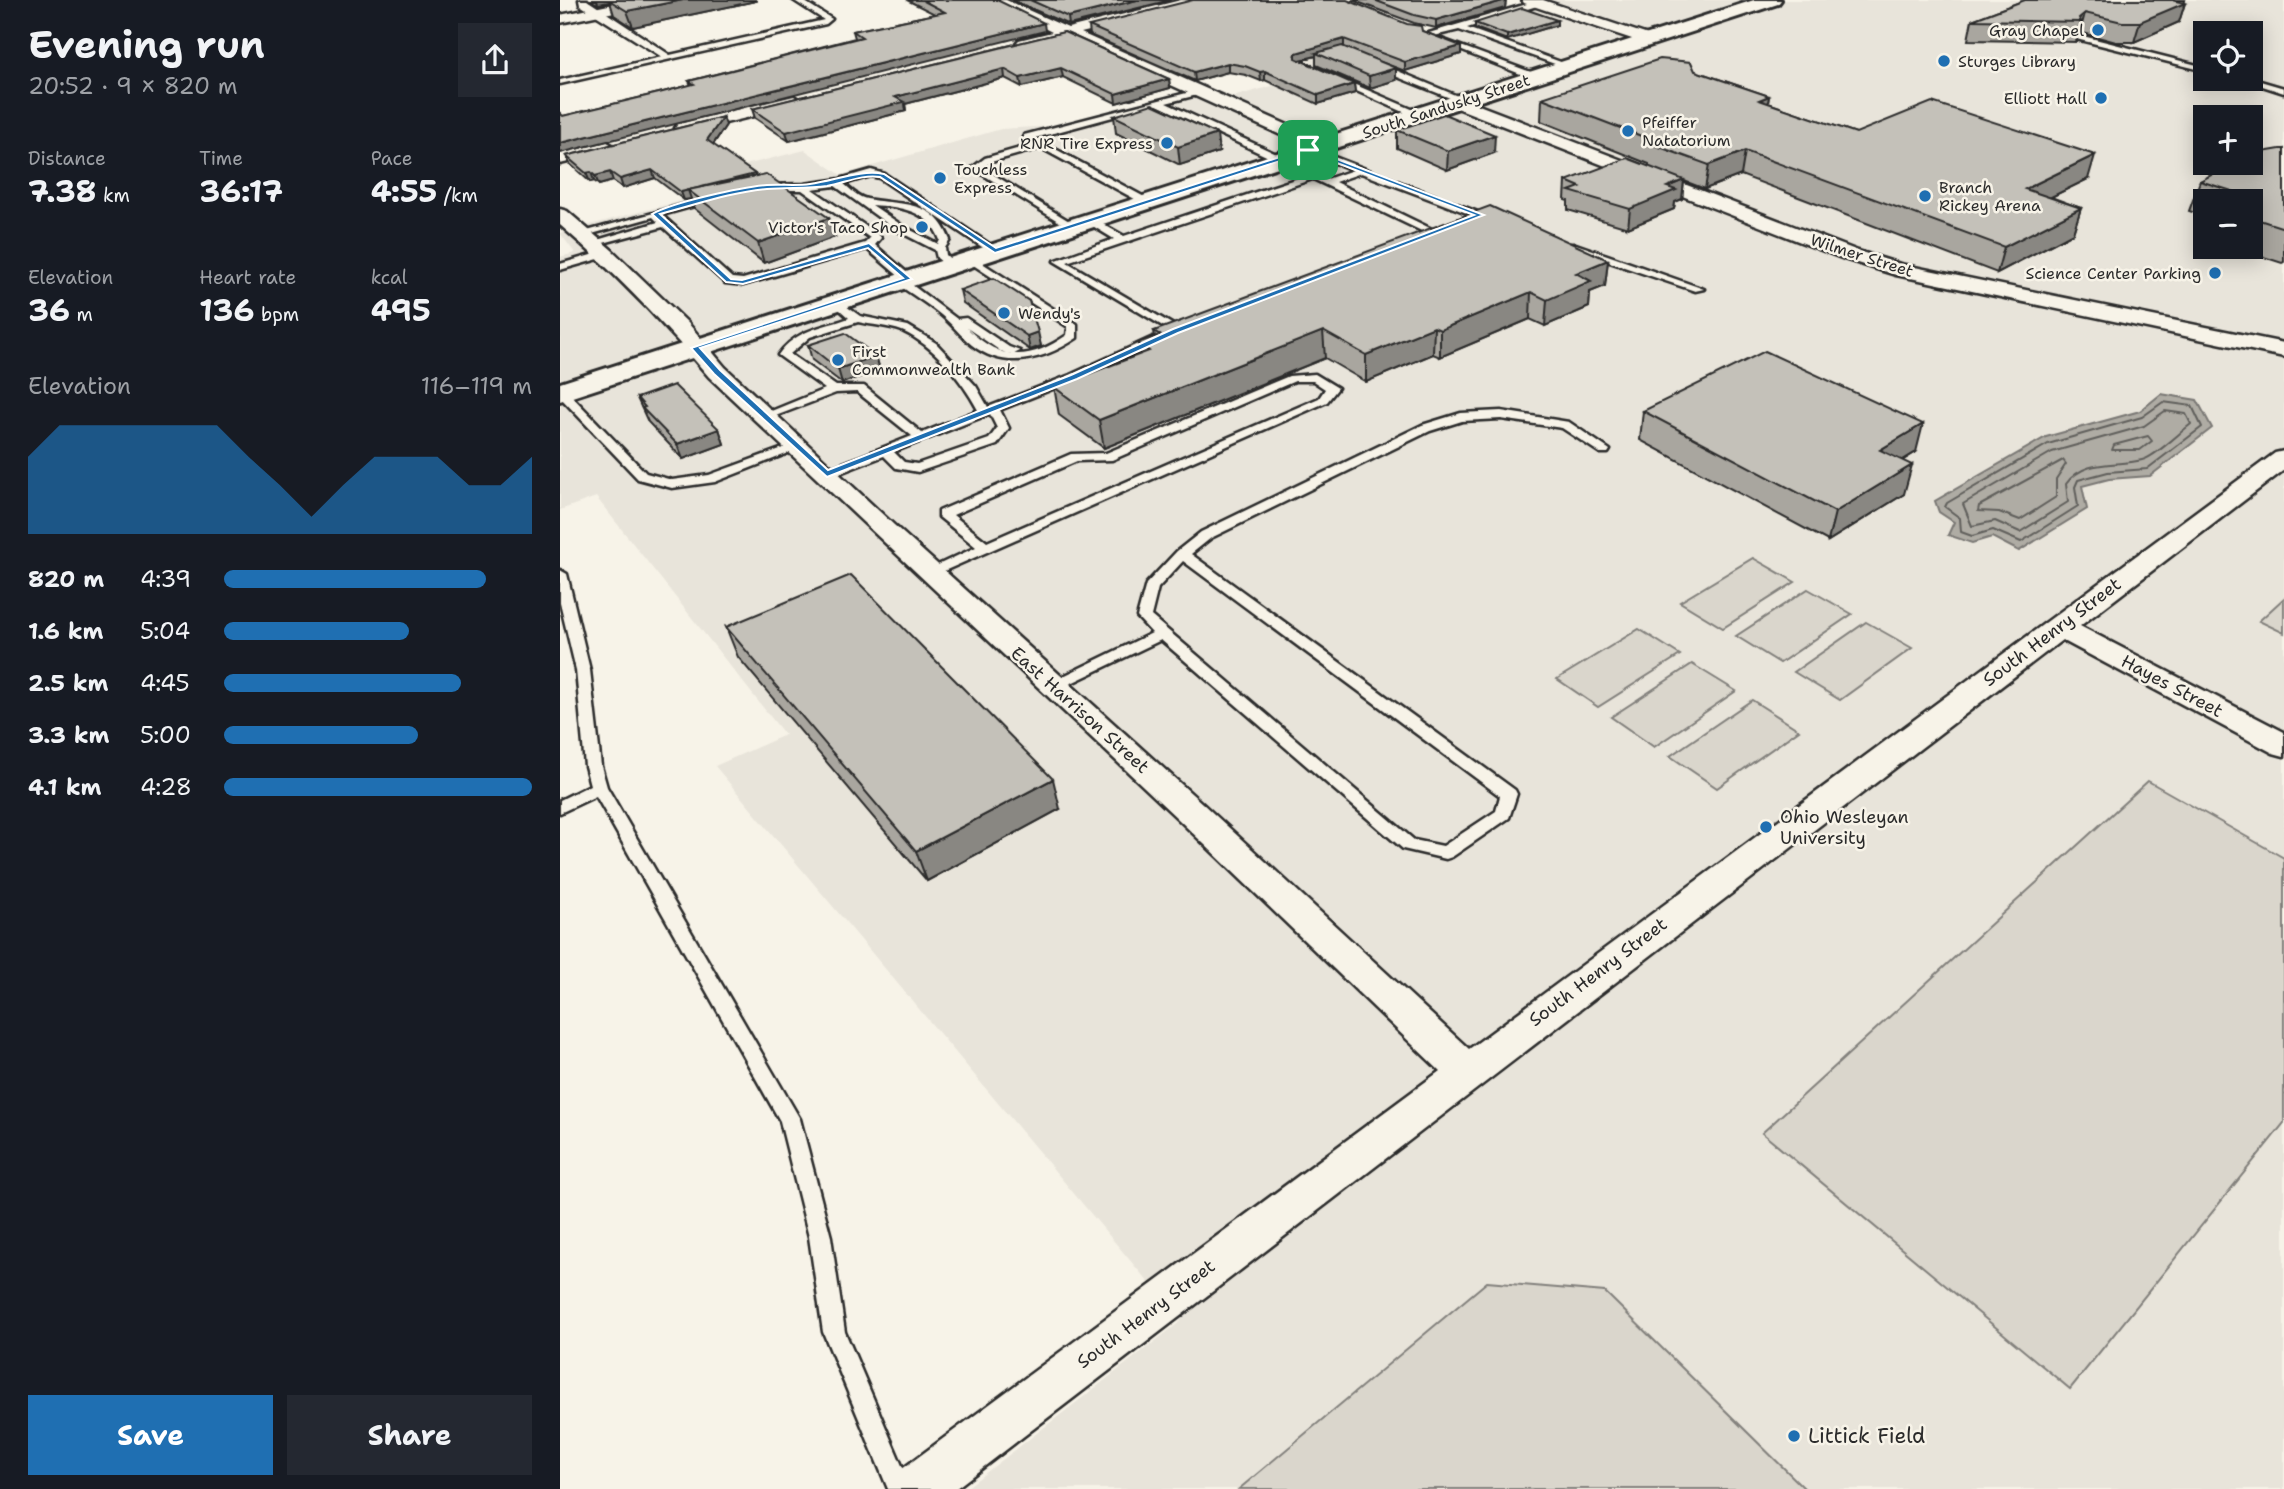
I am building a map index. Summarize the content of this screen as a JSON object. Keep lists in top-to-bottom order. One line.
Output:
{"streets":{"street":["South Sandusky Street","Wilmer Street","South Henry Street","Hayes Street","East Harrison Street"]},"crossings":[["South Sandusky Street","Wilmer Street"],["South Sandusky Street","East Harrison Street"],["South Henry Street","Hayes Street"],["South Henry Street","East Harrison Street"]],"places":["Gray Chapel","Sturges Library","Elliott Hall","Pfeiffer Natatorium","RNR Tire Express","Touchless Express","Branch Rickey Arena","Victor's Taco Shop","Science Center Parking","Wendy's","First Commonwealth Bank","Ohio Wesleyan University","Littick Field"],"page":{"heading":["Evening run","20:52 · 9 × 820 m"],"map_buttons":["+","−"],"stats":[["Distance","7.38 km"],["Time","36:17"],["Pace","4:55 /km"],["Elevation","36 m"],["Heart rate","136 bpm"],["kcal","495"]],"chart":["Elevation","116–119 m"],"list":[{"name":"820 m","note":"4:39"},{"name":"1.6 km","note":"5:04"},{"name":"2.5 km","note":"4:45"},{"name":"3.3 km","note":"5:00"},{"name":"4.1 km","note":"4:28"}],"buttons":["Save","Share"]}}
